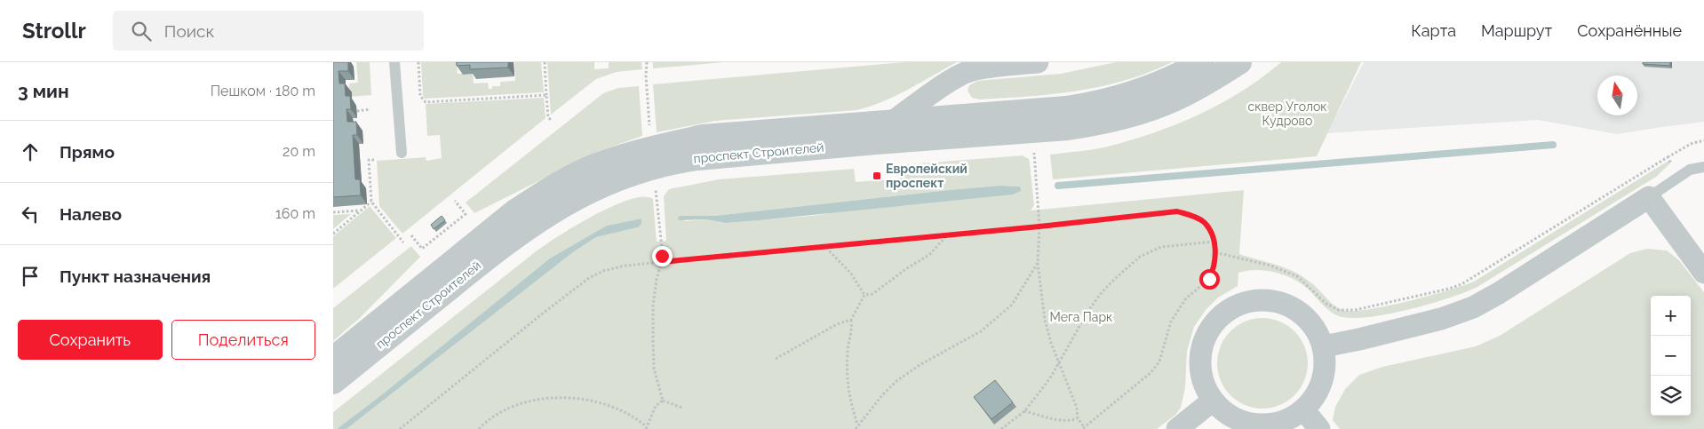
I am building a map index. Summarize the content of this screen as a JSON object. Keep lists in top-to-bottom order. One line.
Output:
{"streets":{"street":["проспект Строителей"]},"parks":["сквер Уголок Кудрово","Мега Парк"],"places":{"transit":["Европейский проспект"]},"north":"top","page":{"header":"Strollr","search":"Поиск","nav":["Карта","Маршрут","Сохранённые"],"heading":["3 мин","Пешком · 180 m"],"list":[["Прямо","20 m"],["Налево","160 m"],"Пункт назначения"],"map_buttons":["+","−"],"buttons":["Сохранить","Поделиться"]}}
